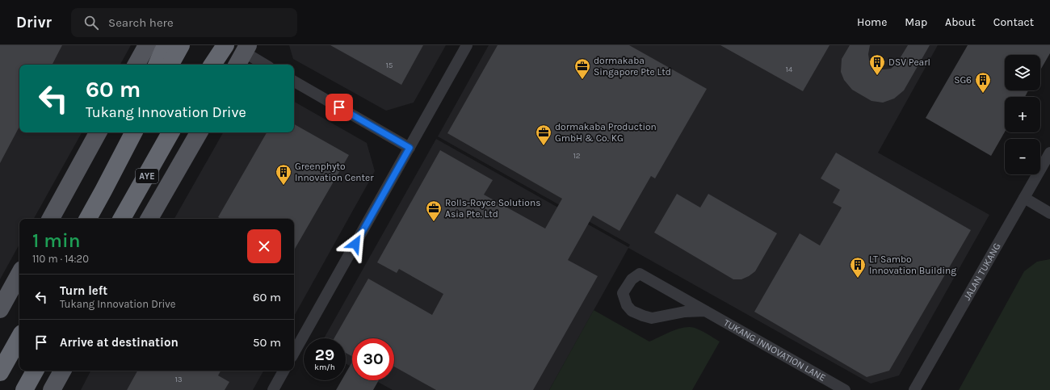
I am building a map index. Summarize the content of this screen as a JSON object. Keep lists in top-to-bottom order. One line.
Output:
{"streets":{"highway":["AYE"],"street":["JALAN TUKANG","TUKANG INNOVATION LANE"]},"places":{"building":["DSV Pearl","SG6","Greenphyto Innovation Center","LT Sambo Innovation Building"],"office":["dormakaba Singapore Pte Ltd","dormakaba Production GmbH & Co. KG","Rolls-Royce Solutions Asia Pte. Ltd"]},"house_numbers":["15","14","12","13"],"page":{"header":"Drivr","search":"Search here","nav":["Home","Map","About","Contact"],"map_buttons":["+","−"],"turn":["60 m","Tukang Innovation Drive"],"heading":["1 min","110 m · 14:20"],"list":[{"name":"Turn left","note":"Tukang Innovation Drive","value":"60 m"},{"name":"Arrive at destination","value":"50 m"}],"speed":"29 km/h","limit":"30"}}
